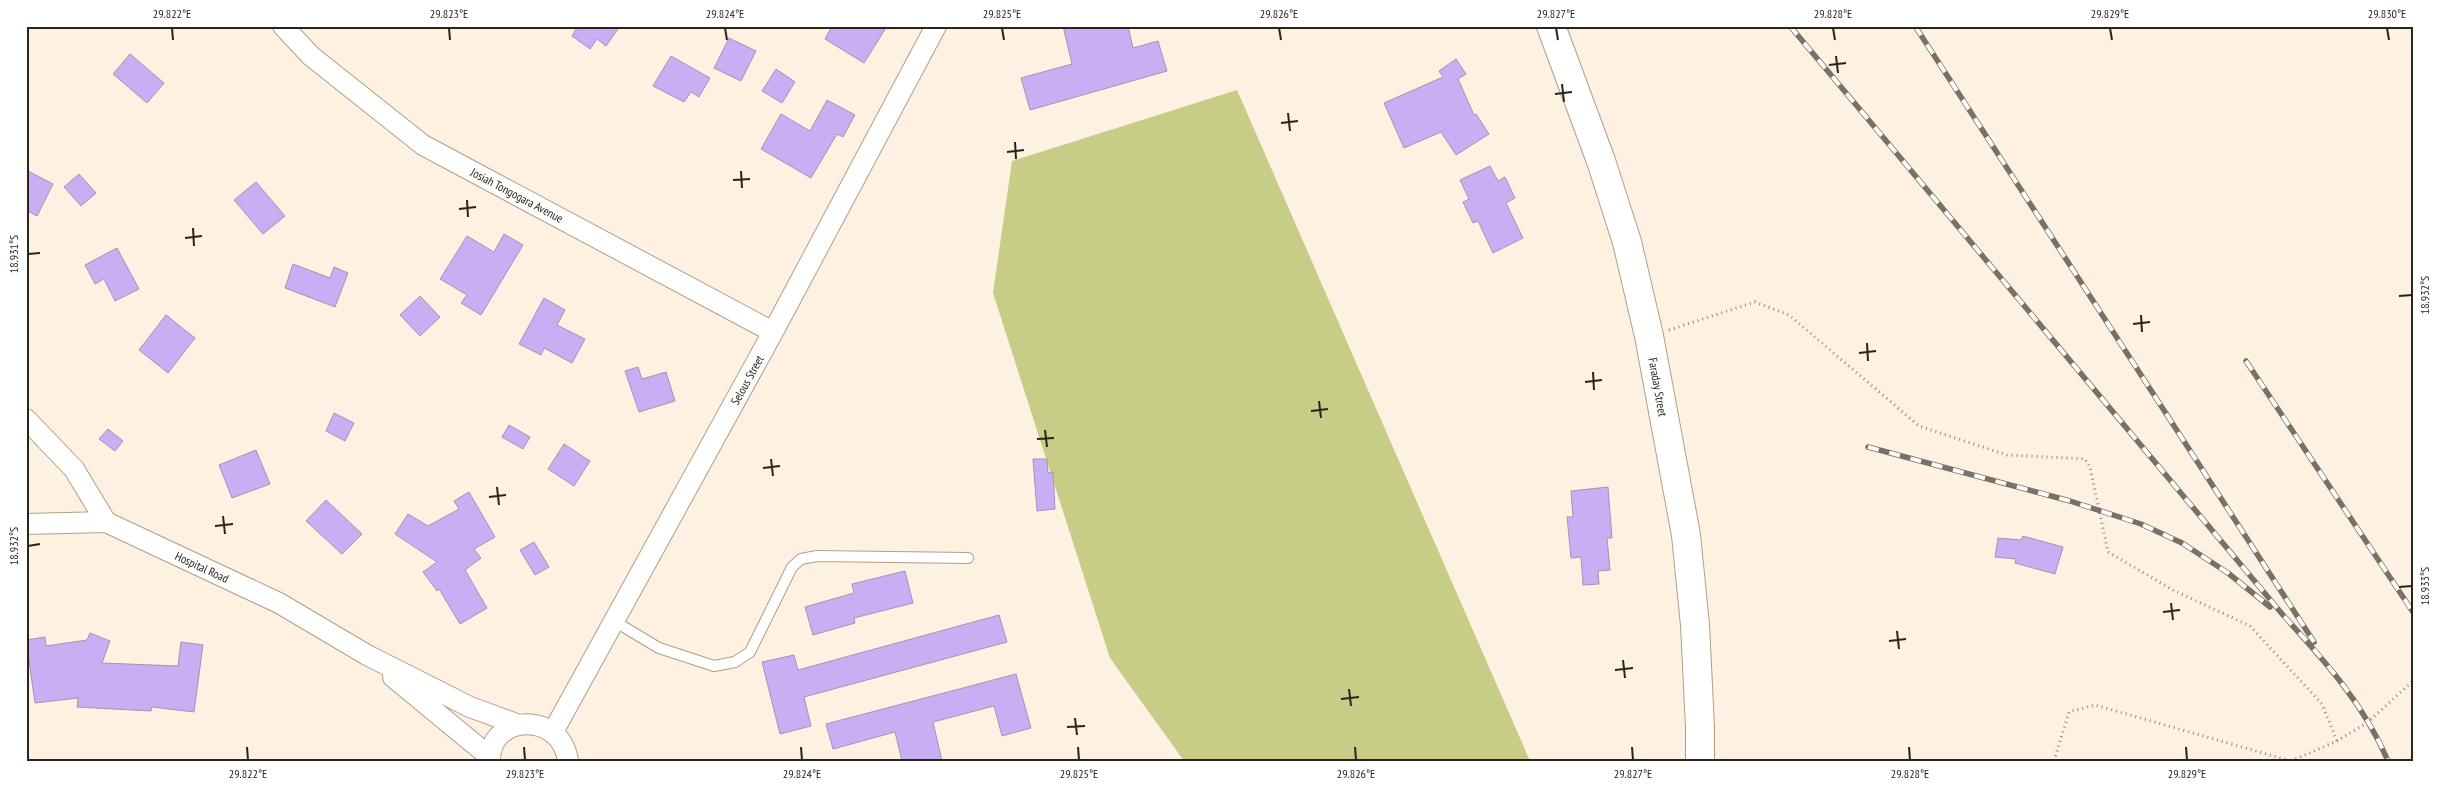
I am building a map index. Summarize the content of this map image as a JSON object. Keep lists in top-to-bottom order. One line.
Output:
{"streets":{"street":["Josiah Tongogara Avenue","Selous Street","Faraday Street","Hospital Road"]},"crossings":[["Josiah Tongogara Avenue","Selous Street"]],"coordinates":["29.822°E","29.823°E","29.824°E","29.825°E","29.826°E","29.827°E","29.828°E","29.829°E","29.830°E","18.931°S","18.932°S","18.933°S"]}
